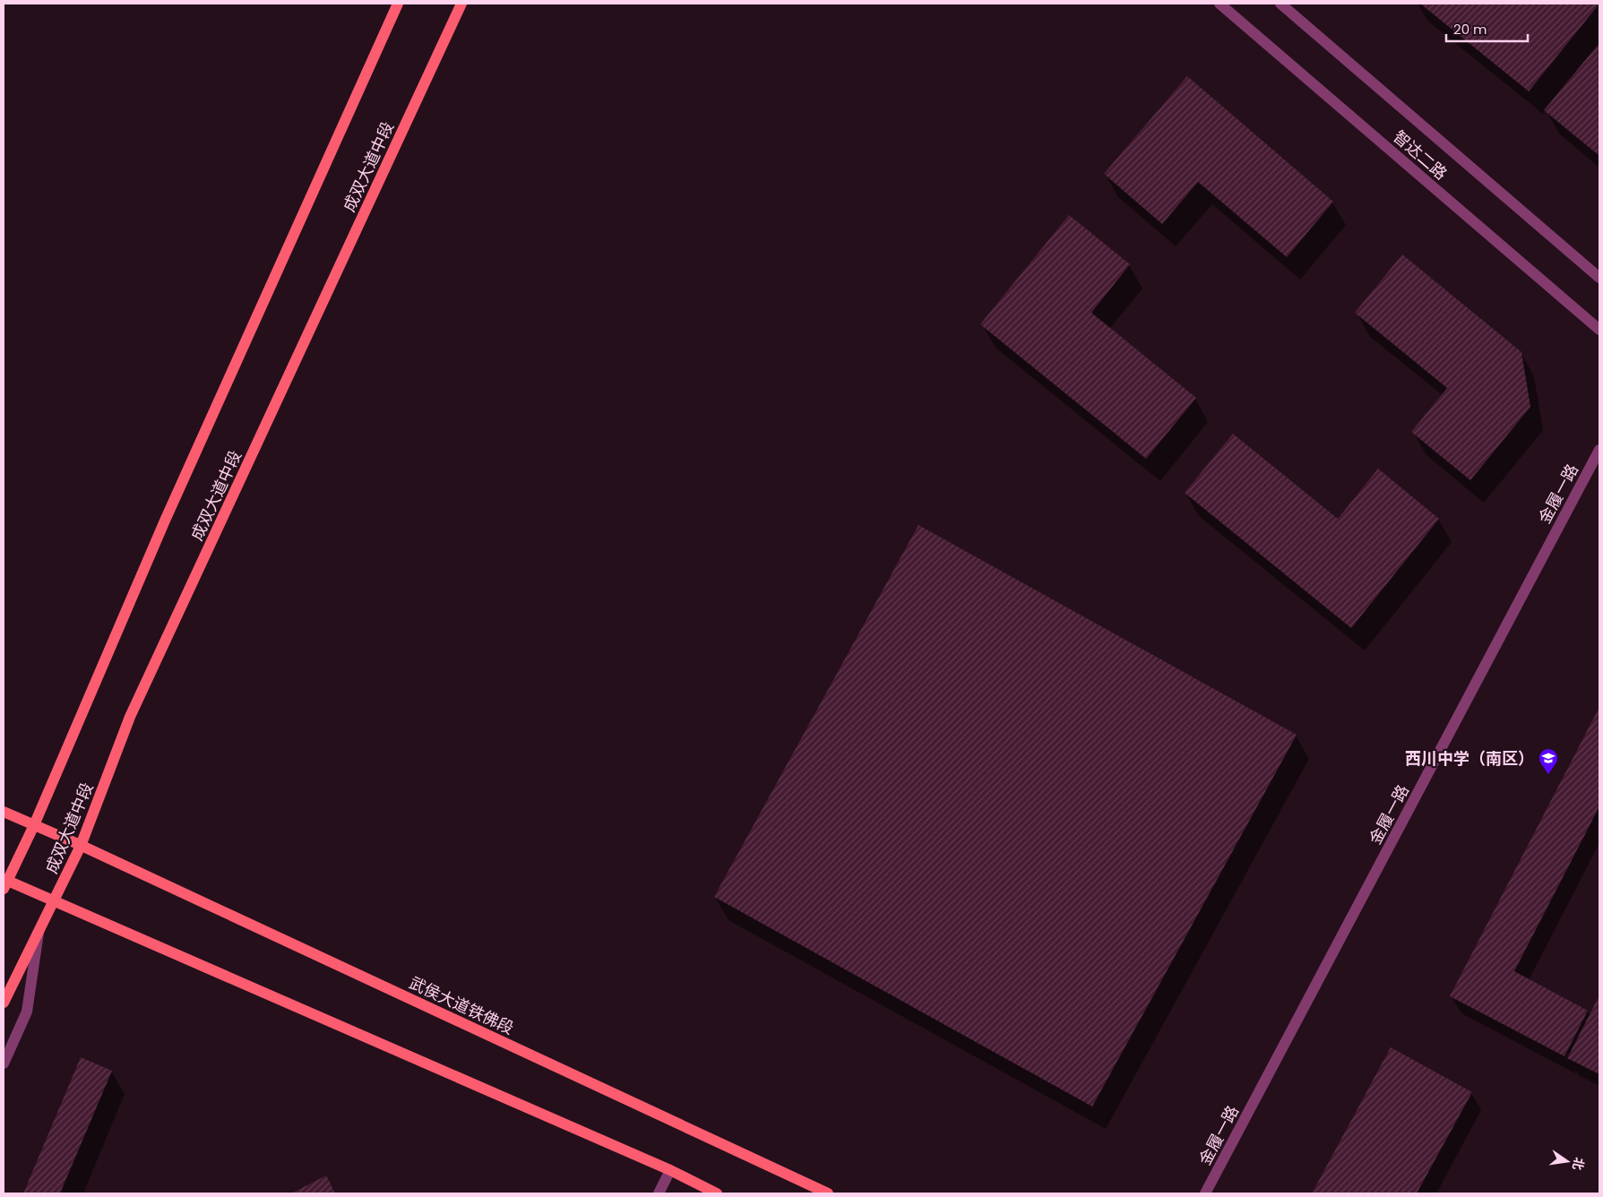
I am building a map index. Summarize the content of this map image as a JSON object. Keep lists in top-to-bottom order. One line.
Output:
{"streets":{"main road":["成双大道中段","武侯大道铁佛段"],"street":["智达二路","金履一路"]},"crossings":[["成双大道中段","武侯大道铁佛段"]],"places":{"school or university":["西川中学（南区）"]},"scale_bar":"20 m","north":"right"}
